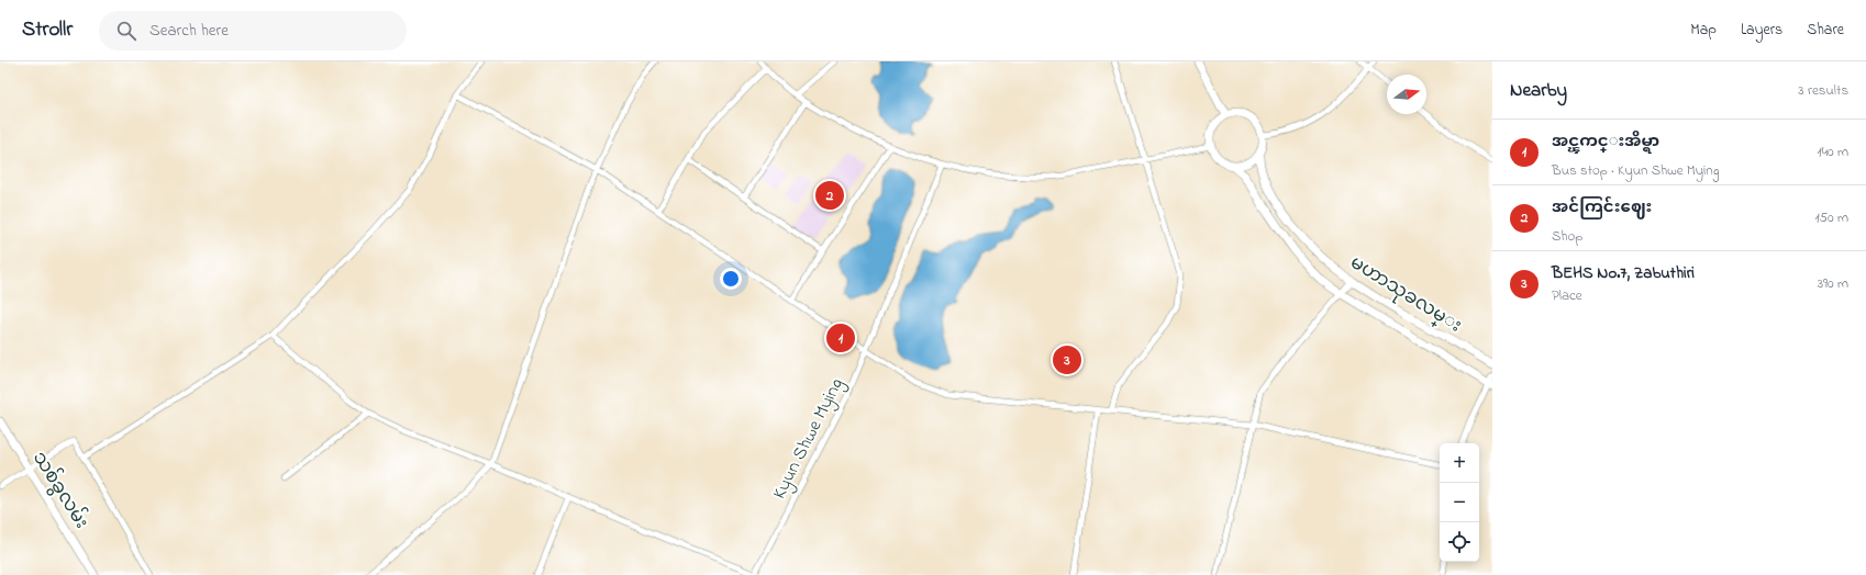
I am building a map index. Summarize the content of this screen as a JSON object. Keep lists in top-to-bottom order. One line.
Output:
{"streets":{"main road":["မဟာသုခလမ္း","သစ်ခွလမ်း"],"street":["Kyun Shwe Mying"]},"north":"right","page":{"header":"Strollr","search":"Search here","nav":["Map","Layers","Share"],"heading":["Nearby","3 results"],"list":[{"mark":"1","name":"အင္ၾကင္းအိမ္ရာ","note":"Bus stop · Kyun Shwe Mying","value":"140 m"},{"mark":"2","name":"အင်ကြင်းဈေး","note":"Shop","value":"150 m"},{"mark":"3","name":"BEHS No.7, Zabuthiri","note":"Place","value":"390 m"}],"pins":["2","1","3"],"map_buttons":["+","−"]}}
